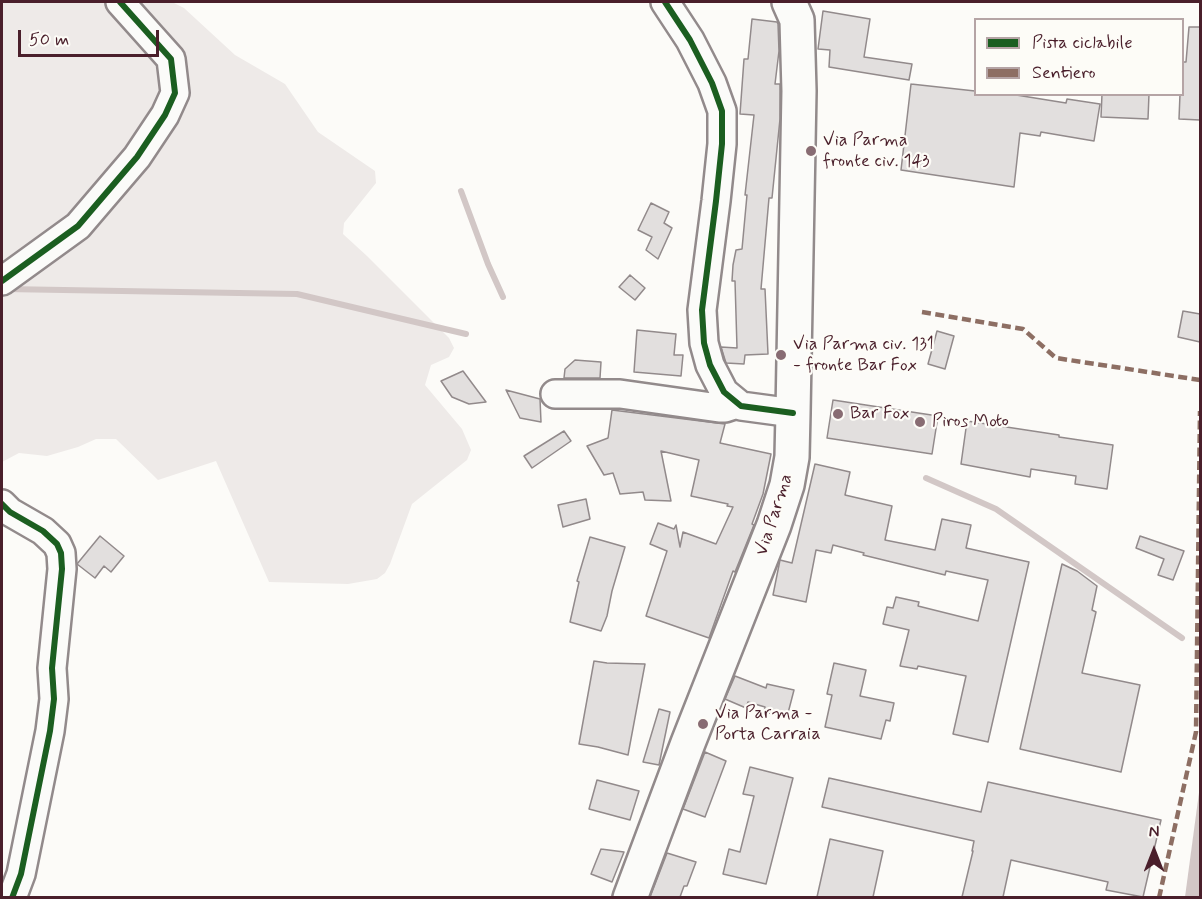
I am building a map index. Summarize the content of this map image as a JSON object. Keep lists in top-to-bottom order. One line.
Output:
{"streets":{"main road":["Via Parma"]},"places":["Via Parma fronte civ. 143","Via Parma civ. 131 - fronte Bar Fox","Bar Fox","Piros Moto","Via Parma - Porta Carraia"],"legend":["Pista ciclabile","Sentiero"],"scale_bar":"50 m","north":"top"}
